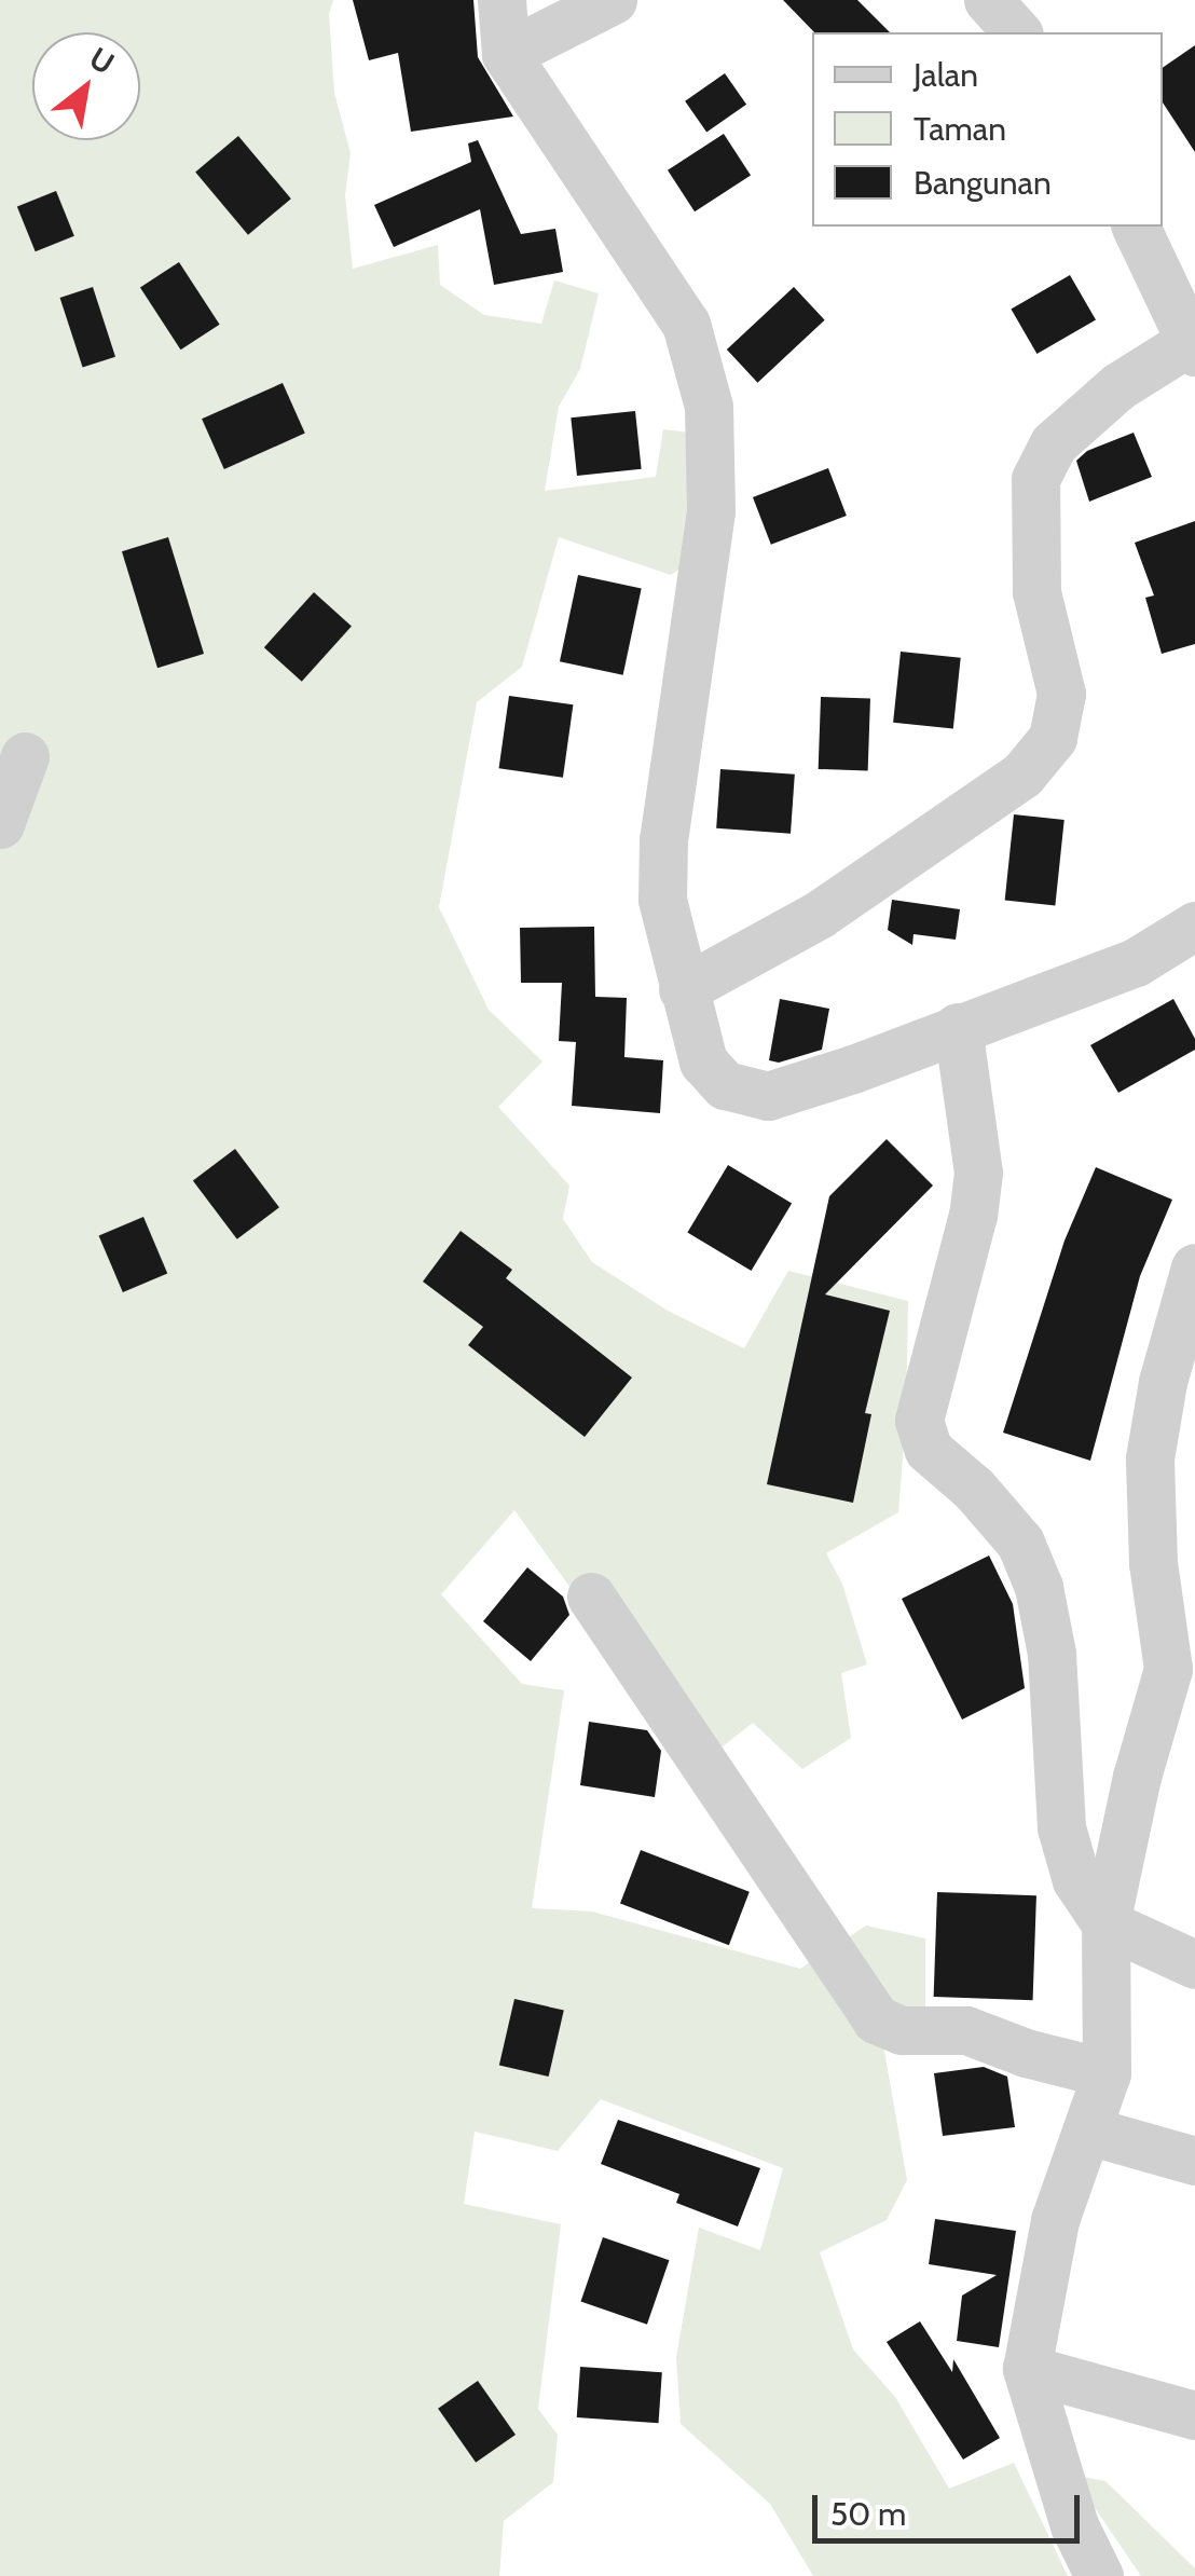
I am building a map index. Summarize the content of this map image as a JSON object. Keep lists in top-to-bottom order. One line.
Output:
{"legend":["Jalan","Taman","Bangunan"],"scale_bar":"50 m","north":"top right"}
